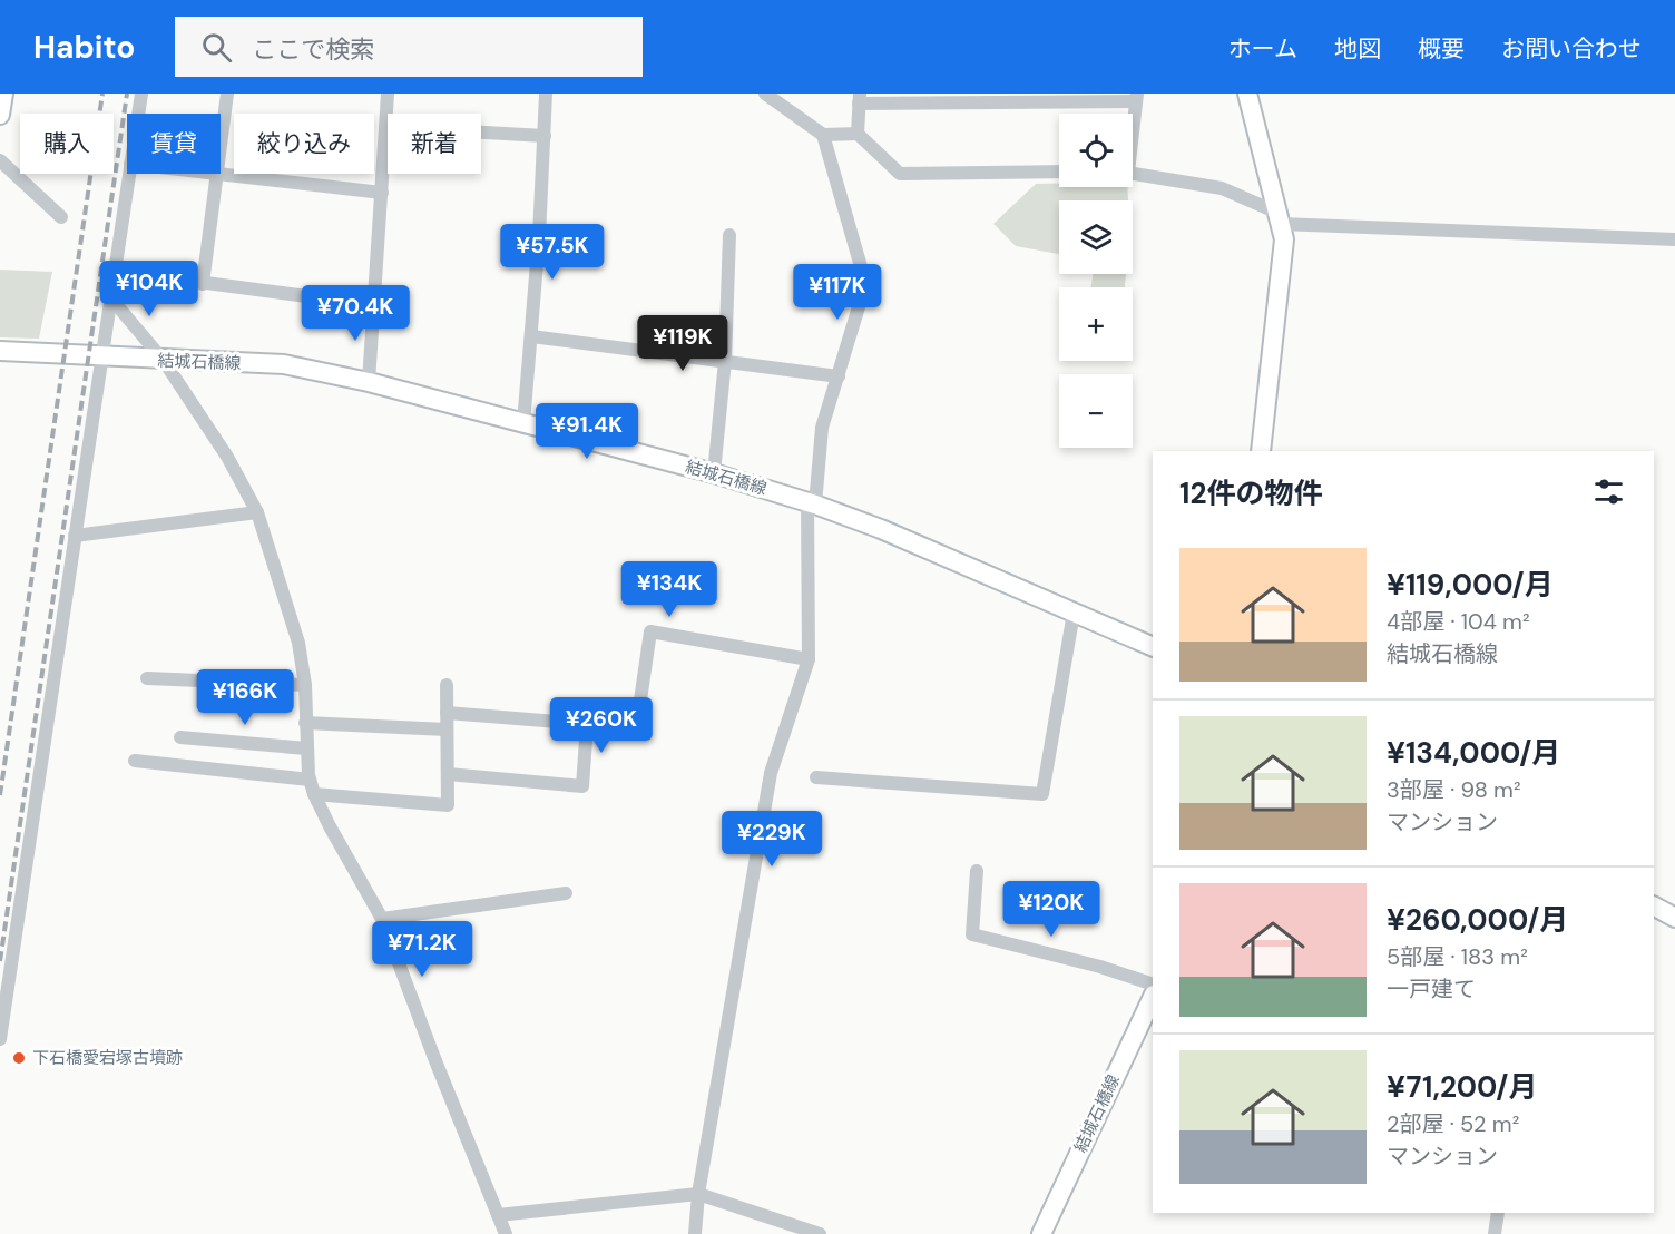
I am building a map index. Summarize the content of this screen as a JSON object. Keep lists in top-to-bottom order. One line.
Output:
{"streets":{"main road":["結城石橋線"]},"places":["下石橋愛宕塚古墳跡"],"page":{"header":"Habito","search":"ここで検索","nav":["ホーム","地図","概要","お問い合わせ"],"map_buttons":["+","−"],"chip":["購入","賃貸","絞り込み","新着"],"price":["¥57.5K","¥104K","¥117K","¥70.4K","¥119K","¥91.4K","¥134K","¥166K","¥260K","¥229K","¥120K","¥71.2K"],"heading":"12件の物件","list":[{"name":"¥119,000/月","note":"4部屋 · 104 m² · 結城石橋線"},{"name":"¥134,000/月","note":"3部屋 · 98 m² · マンション"},{"name":"¥260,000/月","note":"5部屋 · 183 m² · 一戸建て"},{"name":"¥71,200/月","note":"2部屋 · 52 m² · マンション"}]}}
